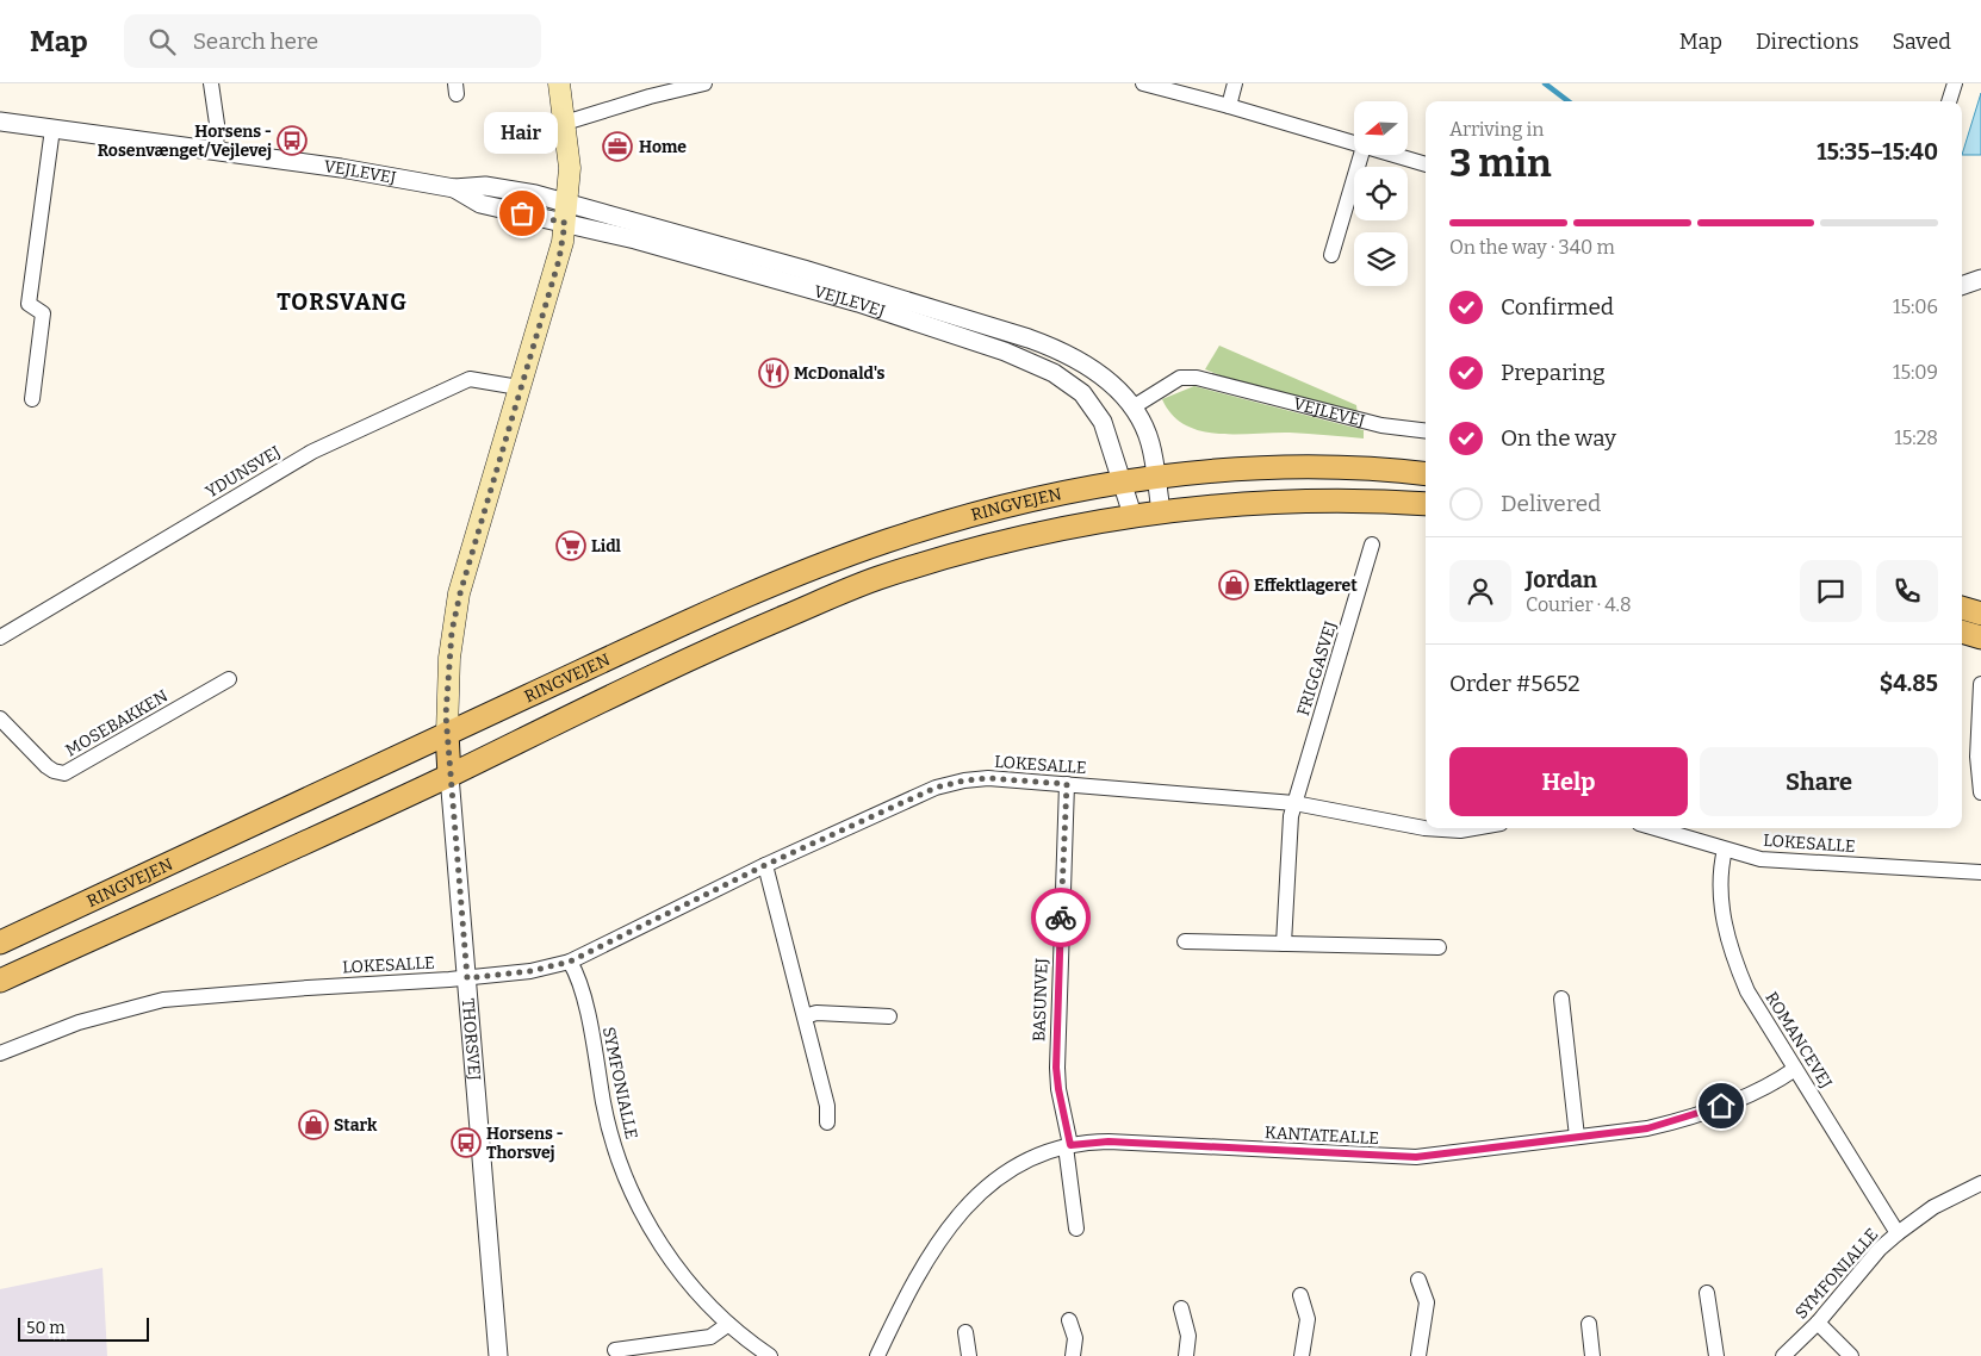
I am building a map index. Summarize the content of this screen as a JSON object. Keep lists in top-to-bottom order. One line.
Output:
{"streets":{"main road":["RINGVEJEN","THORSVEJ"],"street":["VEJLEVEJ","YDUNSVEJ","FRIGGASVEJ","MOSEBAKKEN","LOKESALLE","BASUNVEJ","ROMANCEVEJ","SYMFONIALLE","KANTATEALLE"]},"crossings":[["VEJLEVEJ","RINGVEJEN"],["VEJLEVEJ","THORSVEJ"],["YDUNSVEJ","THORSVEJ"],["RINGVEJEN","THORSVEJ"],["FRIGGASVEJ","LOKESALLE"],["LOKESALLE","BASUNVEJ"],["LOKESALLE","THORSVEJ"],["LOKESALLE","ROMANCEVEJ"],["LOKESALLE","SYMFONIALLE"],["BASUNVEJ","KANTATEALLE"],["ROMANCEVEJ","SYMFONIALLE"],["ROMANCEVEJ","KANTATEALLE"]],"districts":["TORSVANG"],"places":{"bus stop":["Horsens - Rosenvænget/Vejlevej","Horsens - Thorsvej"],"office":["Home"],"other":["Hair"],"restaurant":["McDonald's"],"supermarket":["Lidl"],"shop":["Effektlageret","Stark"]},"scale_bar":"50 m","north":"left","page":{"header":"Map","search":"Search here","nav":["Map","Directions","Saved"],"heading":["3 min","Arriving in","15:35–15:40"],"panel":["Jordan","Courier · 4.8","Order #5652","$4.85"],"bubble":"Hair","bar":"On the way · 340 m","list":[["Confirmed","15:06"],["Preparing","15:09"],["On the way","15:28"],"Delivered"],"buttons":["Help","Share"],"scale":"50 m"}}
